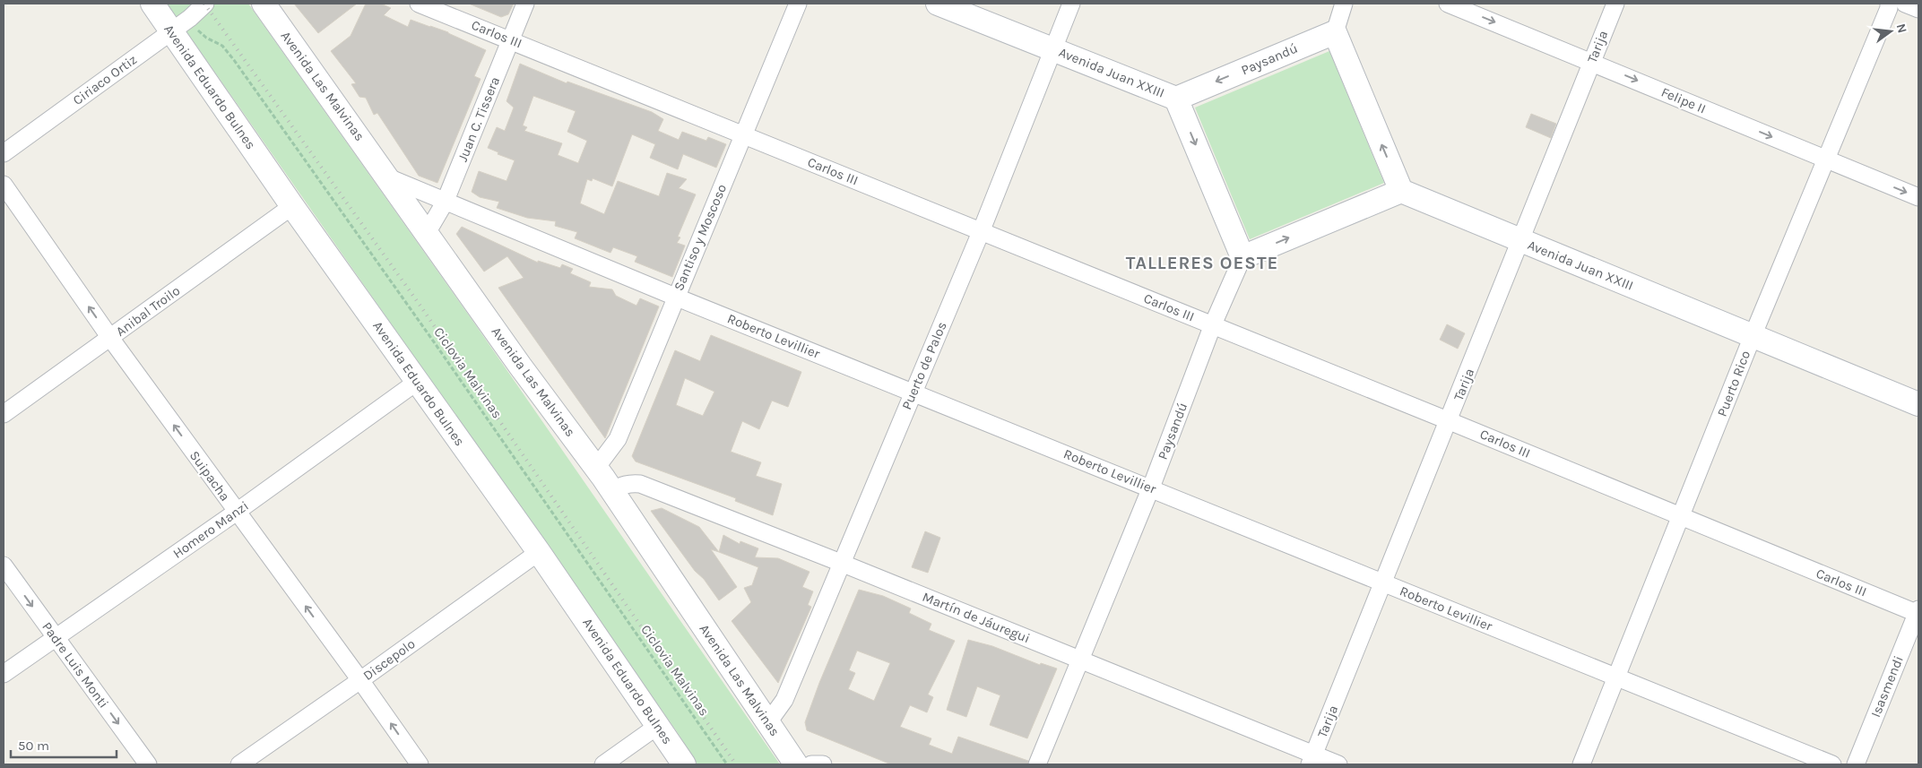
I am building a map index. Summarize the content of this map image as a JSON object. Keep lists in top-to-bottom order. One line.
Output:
{"streets":{"main road":["Paysandú","Avenida Juan XXIII","Avenida Las Malvinas","Avenida Eduardo Bulnes"],"street":["Carlos III","Tarija","Ciriaco Ortiz","Felipe II","Juan C. Tissera","Santiso y Moscoso","Anibal Troilo","Roberto Levillier","Puerto de Palos","Puerto Rico","Suipacha","Homero Manzi","Martín de Jáuregui","Discepolo","Padre Luis Monti","Isasmendi"],"path":["Ciclovia Malvinas"]},"crossings":[["Carlos III","Tarija"],["Carlos III","Paysandú"],["Carlos III","Juan C. Tissera"],["Carlos III","Santiso y Moscoso"],["Carlos III","Puerto de Palos"],["Carlos III","Puerto Rico"],["Carlos III","Isasmendi"],["Tarija","Avenida Juan XXIII"],["Tarija","Felipe II"],["Tarija","Roberto Levillier"],["Tarija","Martín de Jáuregui"],["Paysandú","Avenida Juan XXIII"],["Paysandú","Roberto Levillier"],["Paysandú","Martín de Jáuregui"],["Avenida Juan XXIII","Puerto de Palos"],["Avenida Juan XXIII","Puerto Rico"],["Ciriaco Ortiz","Avenida Eduardo Bulnes"],["Ciriaco Ortiz","Ciclovia Malvinas"],["Avenida Las Malvinas","Juan C. Tissera"],["Avenida Las Malvinas","Santiso y Moscoso"],["Avenida Las Malvinas","Roberto Levillier"],["Avenida Las Malvinas","Puerto de Palos"],["Avenida Las Malvinas","Martín de Jáuregui"],["Avenida Eduardo Bulnes","Anibal Troilo"],["Avenida Eduardo Bulnes","Ciclovia Malvinas"],["Avenida Eduardo Bulnes","Homero Manzi"],["Avenida Eduardo Bulnes","Discepolo"],["Felipe II","Puerto Rico"],["Juan C. Tissera","Roberto Levillier"],["Santiso y Moscoso","Roberto Levillier"],["Anibal Troilo","Suipacha"],["Roberto Levillier","Puerto de Palos"],["Roberto Levillier","Puerto Rico"],["Puerto de Palos","Martín de Jáuregui"],["Suipacha","Homero Manzi"],["Suipacha","Discepolo"],["Homero Manzi","Padre Luis Monti"]],"one_way":["Felipe II","Suipacha","Padre Luis Monti"],"districts":["TALLERES OESTE"],"scale_bar":"50 m","north":"right"}
